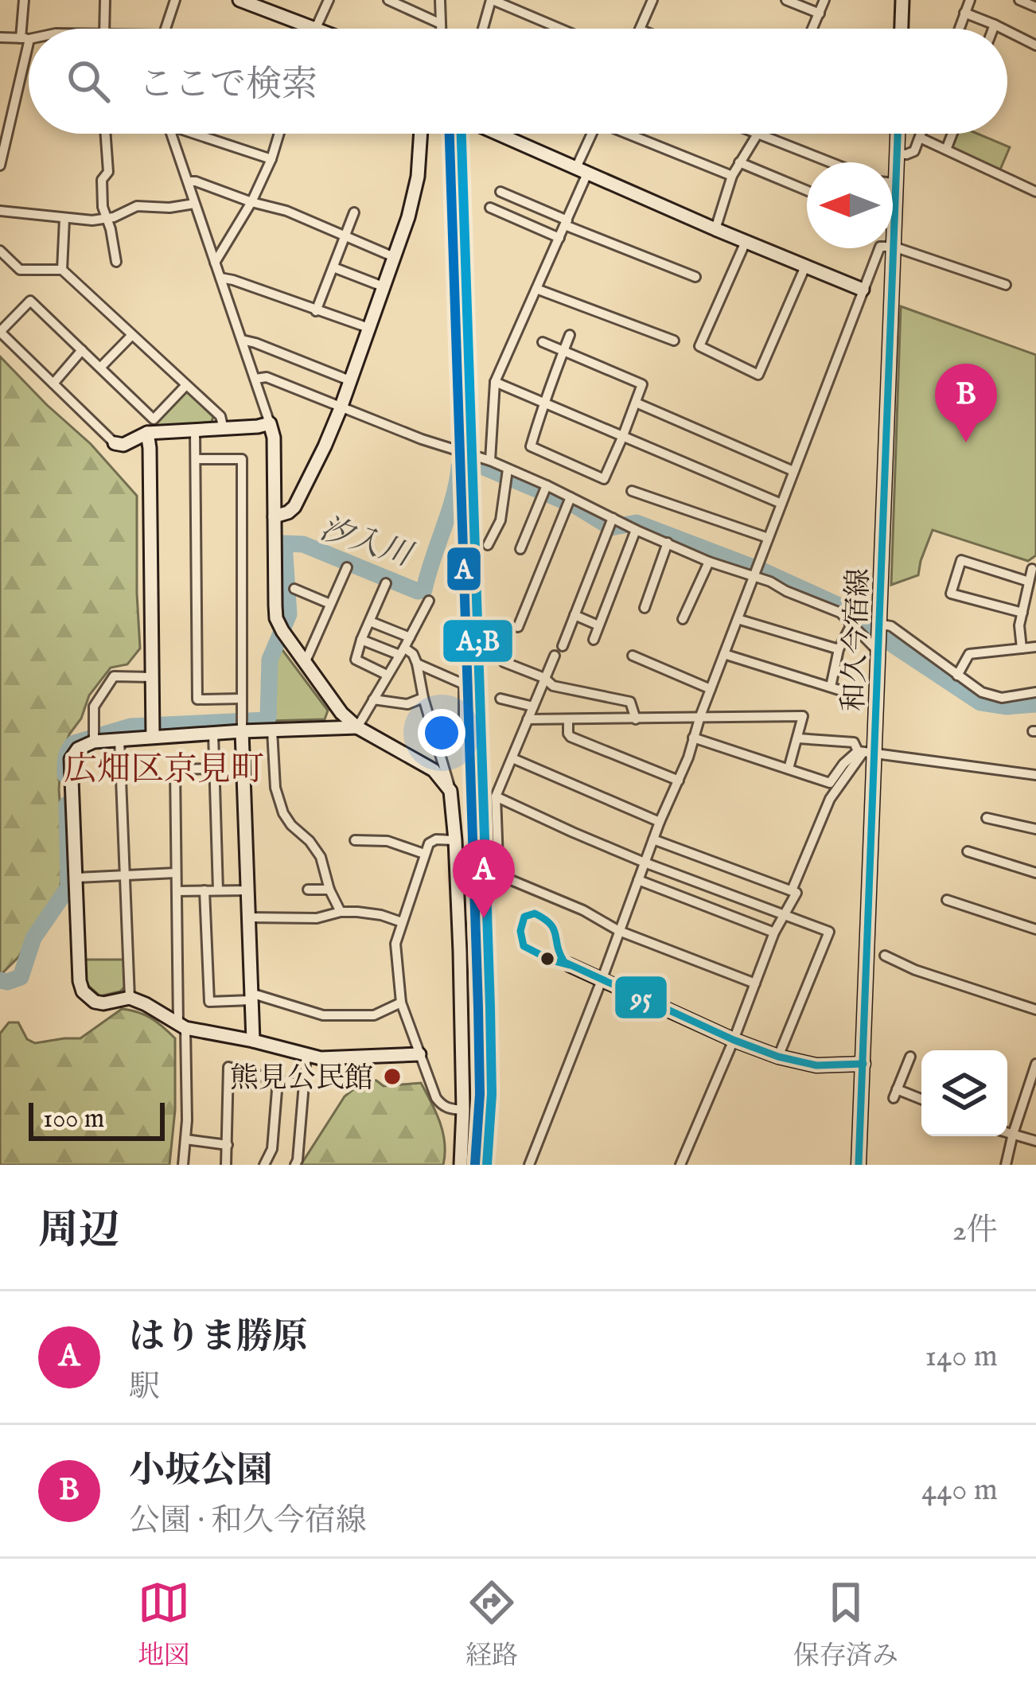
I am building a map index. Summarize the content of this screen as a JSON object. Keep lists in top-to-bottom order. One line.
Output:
{"streets":{"street":["和久今宿線"]},"districts":["広畑区京見町"],"water":["汐入川"],"places":["熊見公民館"],"lines":["transit line A;B","transit line A","transit line 95"],"scale_bar":"100 m","north":"left","page":{"search":"ここで検索","pins":["B","A"],"scale":"100 m","heading":["周辺","2件"],"list":[{"mark":"A","name":"はりま勝原","note":"駅","value":"140 m"},{"mark":"B","name":"小坂公園","note":"公園 · 和久今宿線","value":"440 m"}],"nav":["地図","経路","保存済み"]}}
